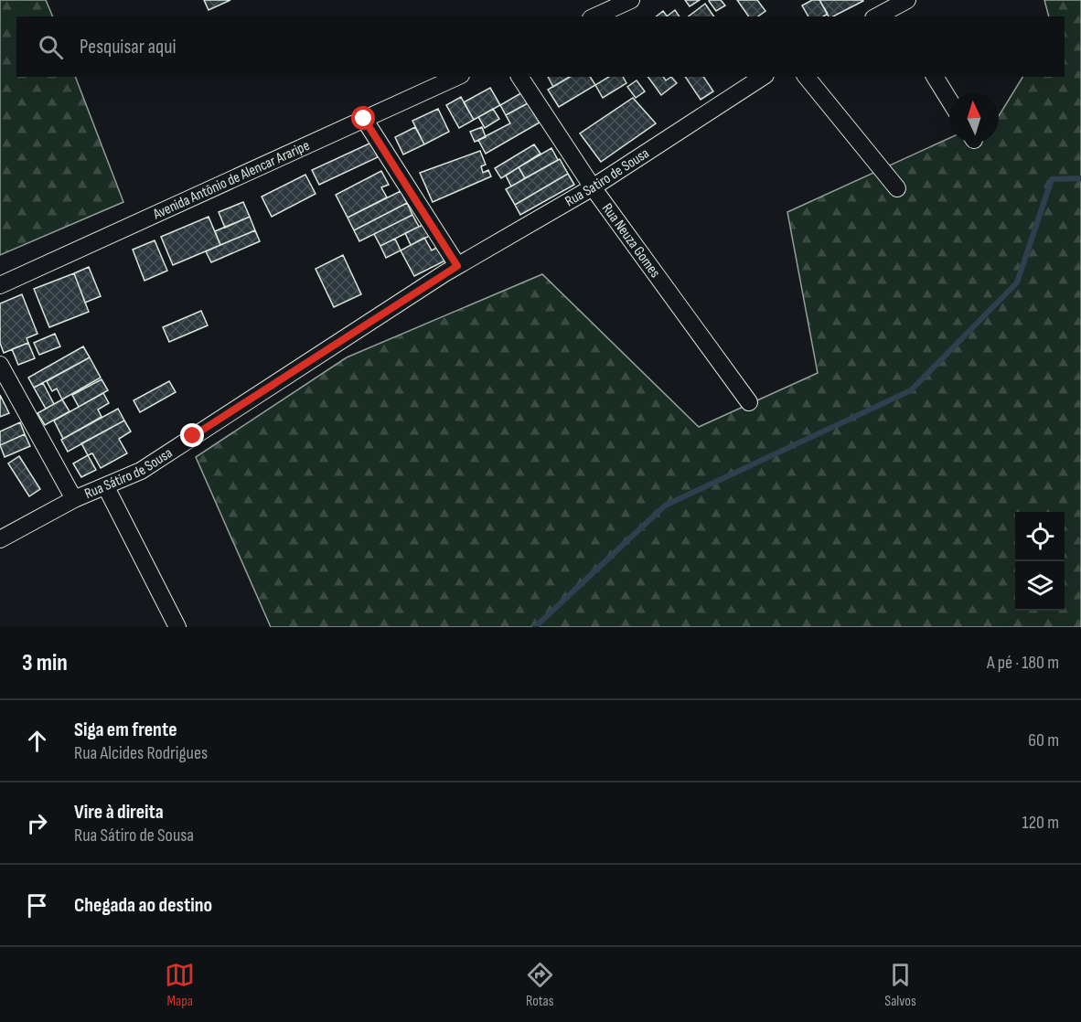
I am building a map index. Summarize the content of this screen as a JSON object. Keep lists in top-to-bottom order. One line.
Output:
{"streets":{"street":["Rua Satiro de Sousa","Avenida Antônio de Alencar Araripe","Rua Neuza Gomes","Rua Sátiro de Sousa"]},"crossings":[["Rua Satiro de Sousa","Rua Neuza Gomes"],["Rua Satiro de Sousa","Rua Sátiro de Sousa"]],"north":"top","page":{"search":"Pesquisar aqui","heading":["3 min","A pé · 180 m"],"list":[["Siga em frente","Rua Alcides Rodrigues","60 m"],["Vire à direita","Rua Sátiro de Sousa","120 m"],"Chegada ao destino"],"nav":["Mapa","Rotas","Salvos"]}}
